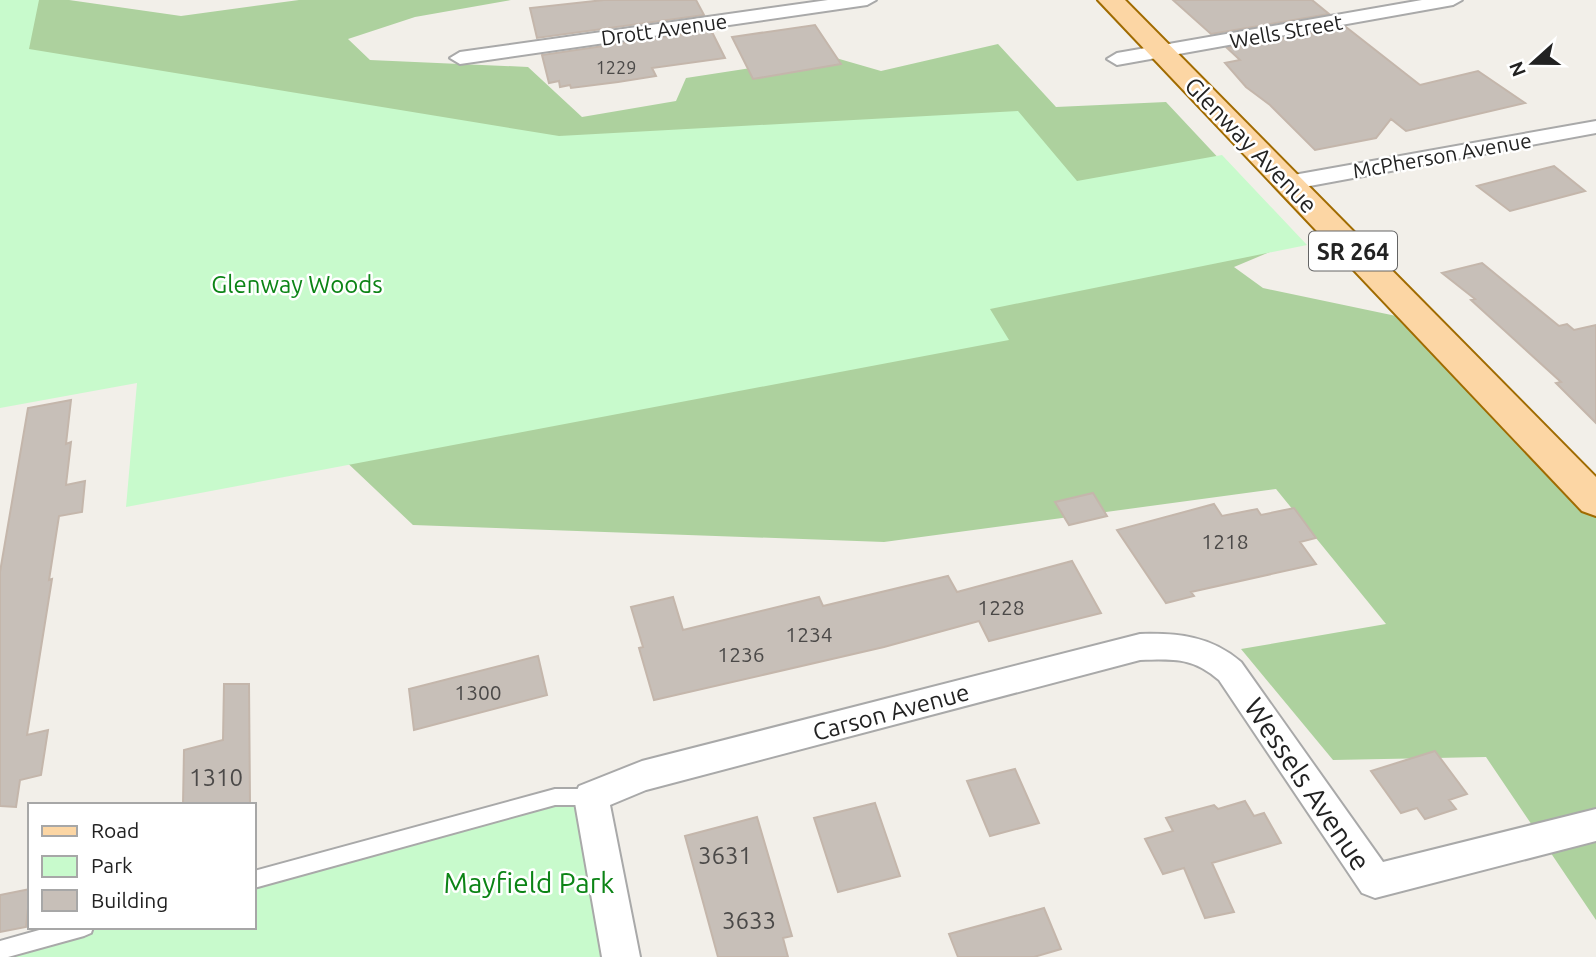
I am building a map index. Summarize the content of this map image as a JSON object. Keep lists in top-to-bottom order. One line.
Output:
{"streets":{"main road":["Glenway Avenue","SR 264"],"street":["Drott Avenue","Wells Street","McPherson Avenue","Carson Avenue","Wessels Avenue"]},"crossings":[["Wells Street","Glenway Avenue"],["Glenway Avenue","McPherson Avenue"],["Carson Avenue","Wessels Avenue"]],"parks":["Glenway Woods","Mayfield Park"],"house_numbers":["1229","1218","1228","1234","1236","1300","1310","3631","3633"],"legend":["Road","Park","Building"],"north":"left"}
